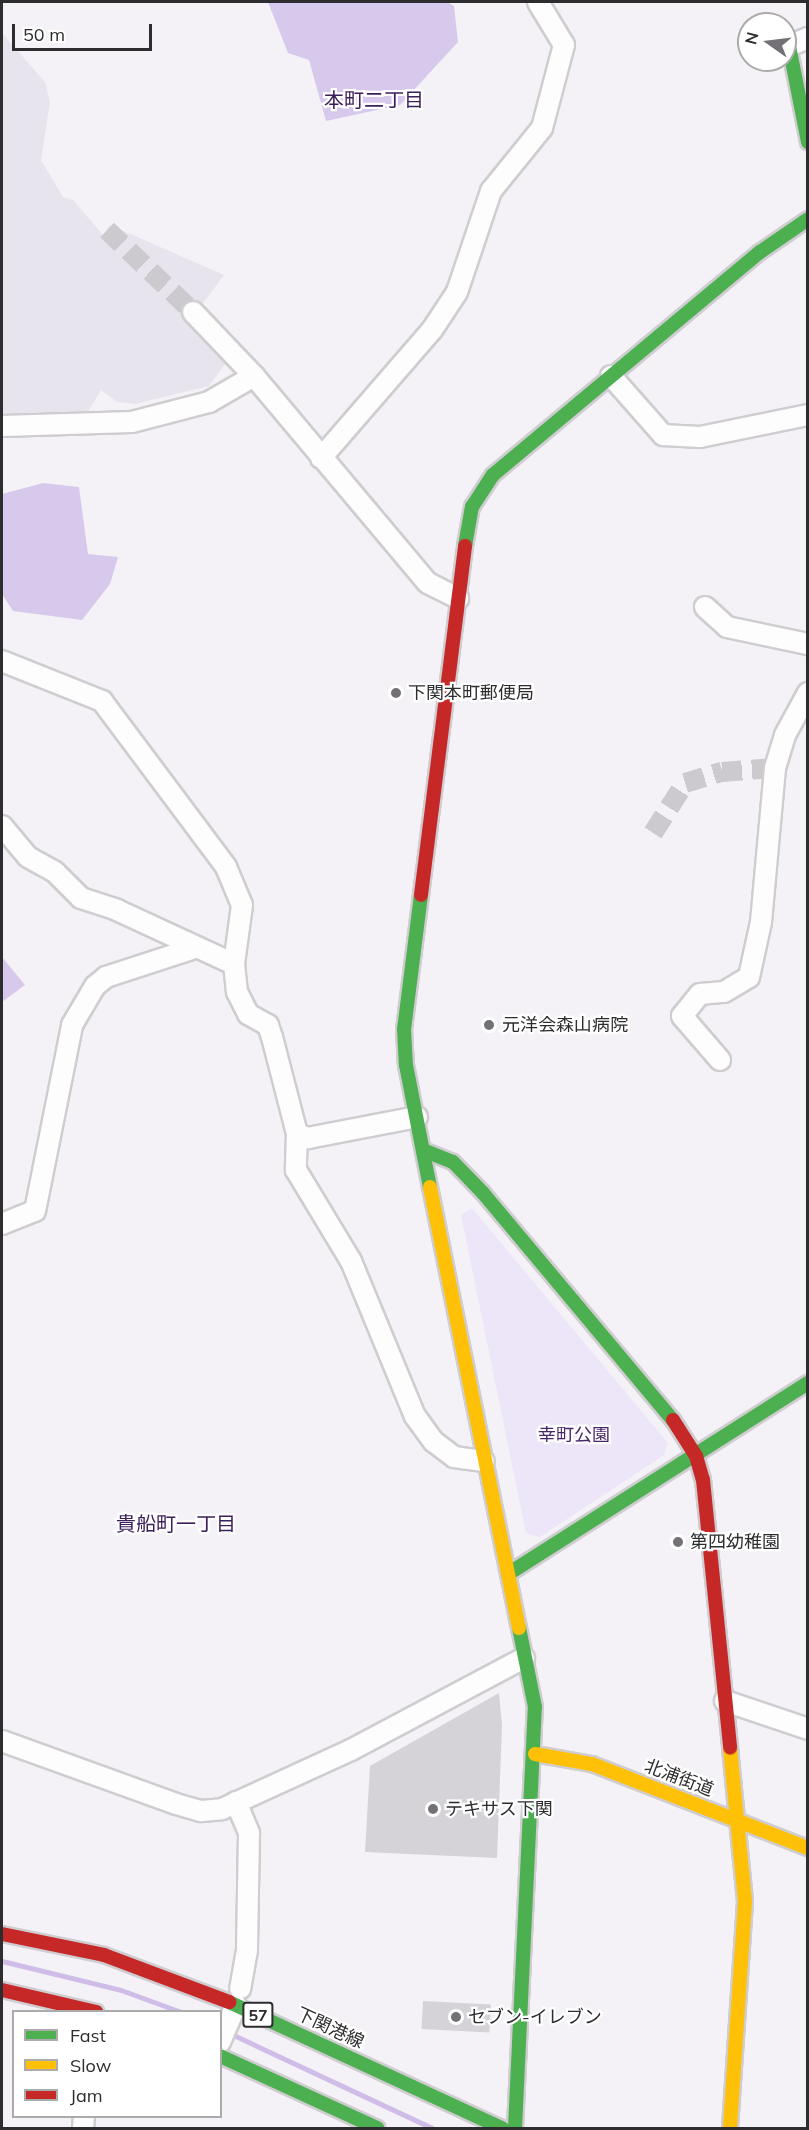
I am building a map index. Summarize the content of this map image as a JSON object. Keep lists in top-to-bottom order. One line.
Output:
{"streets":{"street":["北浦街道","57","下関港線"]},"districts":["本町二丁目","貴船町一丁目"],"parks":["幸町公園"],"places":["下関本町郵便局","元洋会森山病院","第四幼稚園","テキサス下関","セブン-イレブン"],"legend":["Fast","Slow","Jam"],"scale_bar":"50 m","north":"left"}
